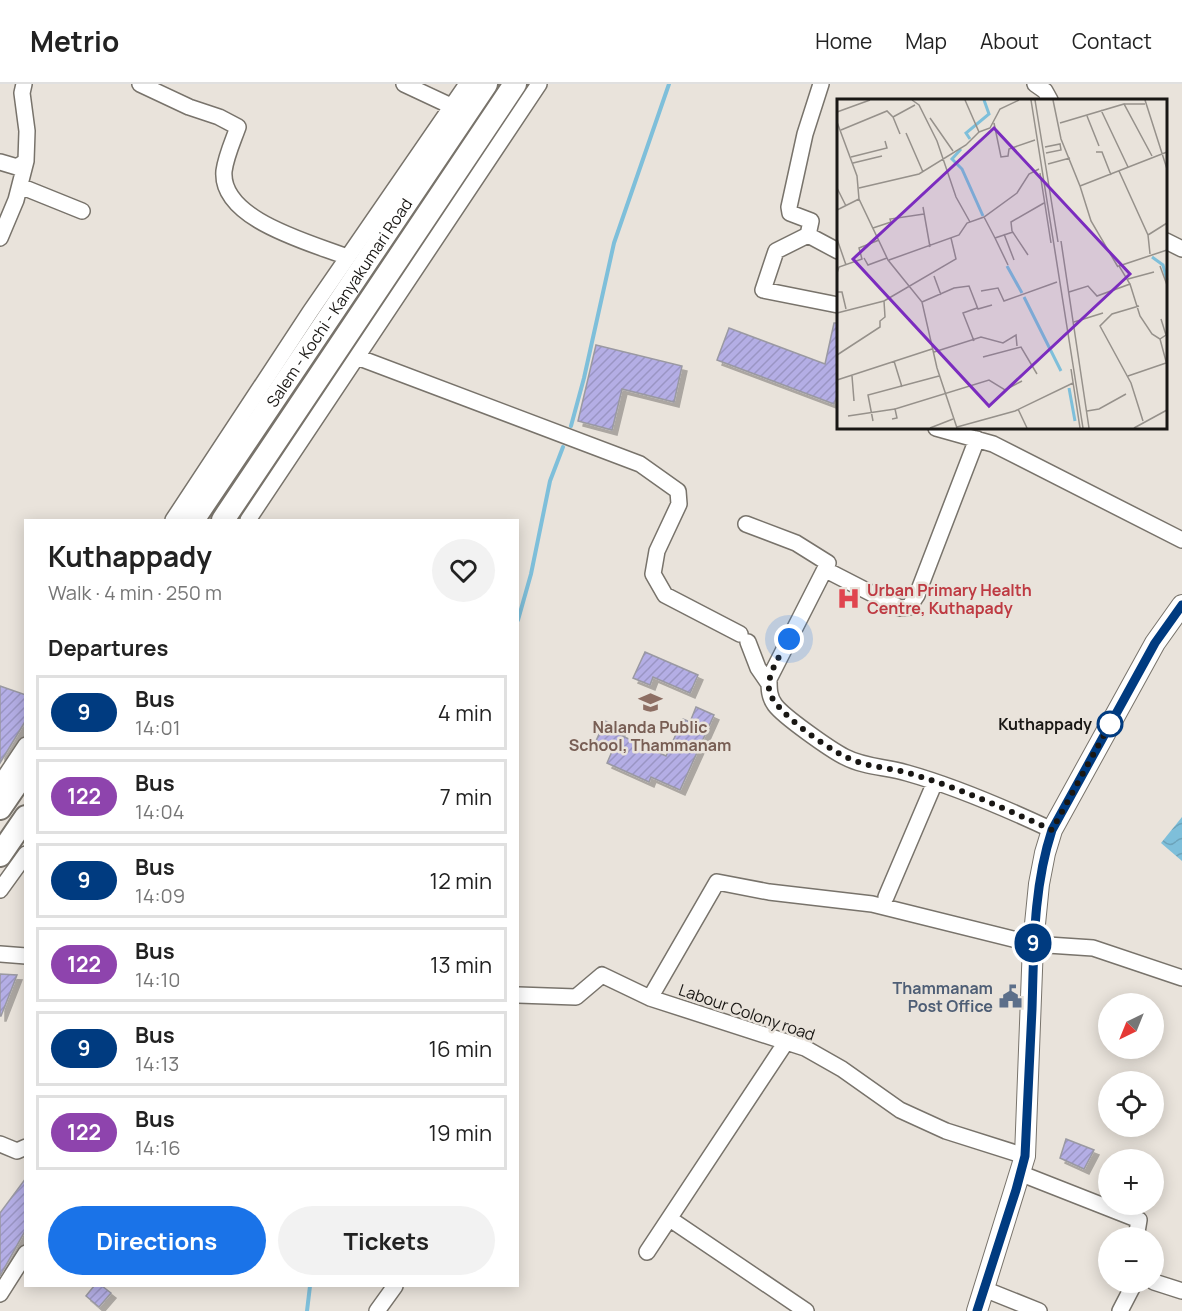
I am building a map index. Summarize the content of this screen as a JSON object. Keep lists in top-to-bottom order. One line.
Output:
{"streets":{"highway":["Salem - Kochi - Kanyakumari Road"],"street":["Labour Colony road"]},"places":{"hospital":["Urban Primary Health Centre, Kuthapady"],"school or university":["Nalanda Public School, Thammanam"],"other":["Kuthappady"],"public building":["Thammanam Post Office"]},"lines":["bus line 9"],"north":"bottom left","page":{"header":"Metrio","nav":["Home","Map","About","Contact"],"on_map":"9","heading":[["Kuthappady","Walk · 4 min · 250 m"],"Departures"],"list":[{"mark":"9","name":"Bus","note":"14:01","value":"4 min"},{"mark":"122","name":"Bus","note":"14:04","value":"7 min"},{"mark":"9","name":"Bus","note":"14:09","value":"12 min"},{"mark":"122","name":"Bus","note":"14:10","value":"13 min"},{"mark":"9","name":"Bus","note":"14:13","value":"16 min"},{"mark":"122","name":"Bus","note":"14:16","value":"19 min"}],"map_buttons":["+","−"],"buttons":["Directions","Tickets"]}}
